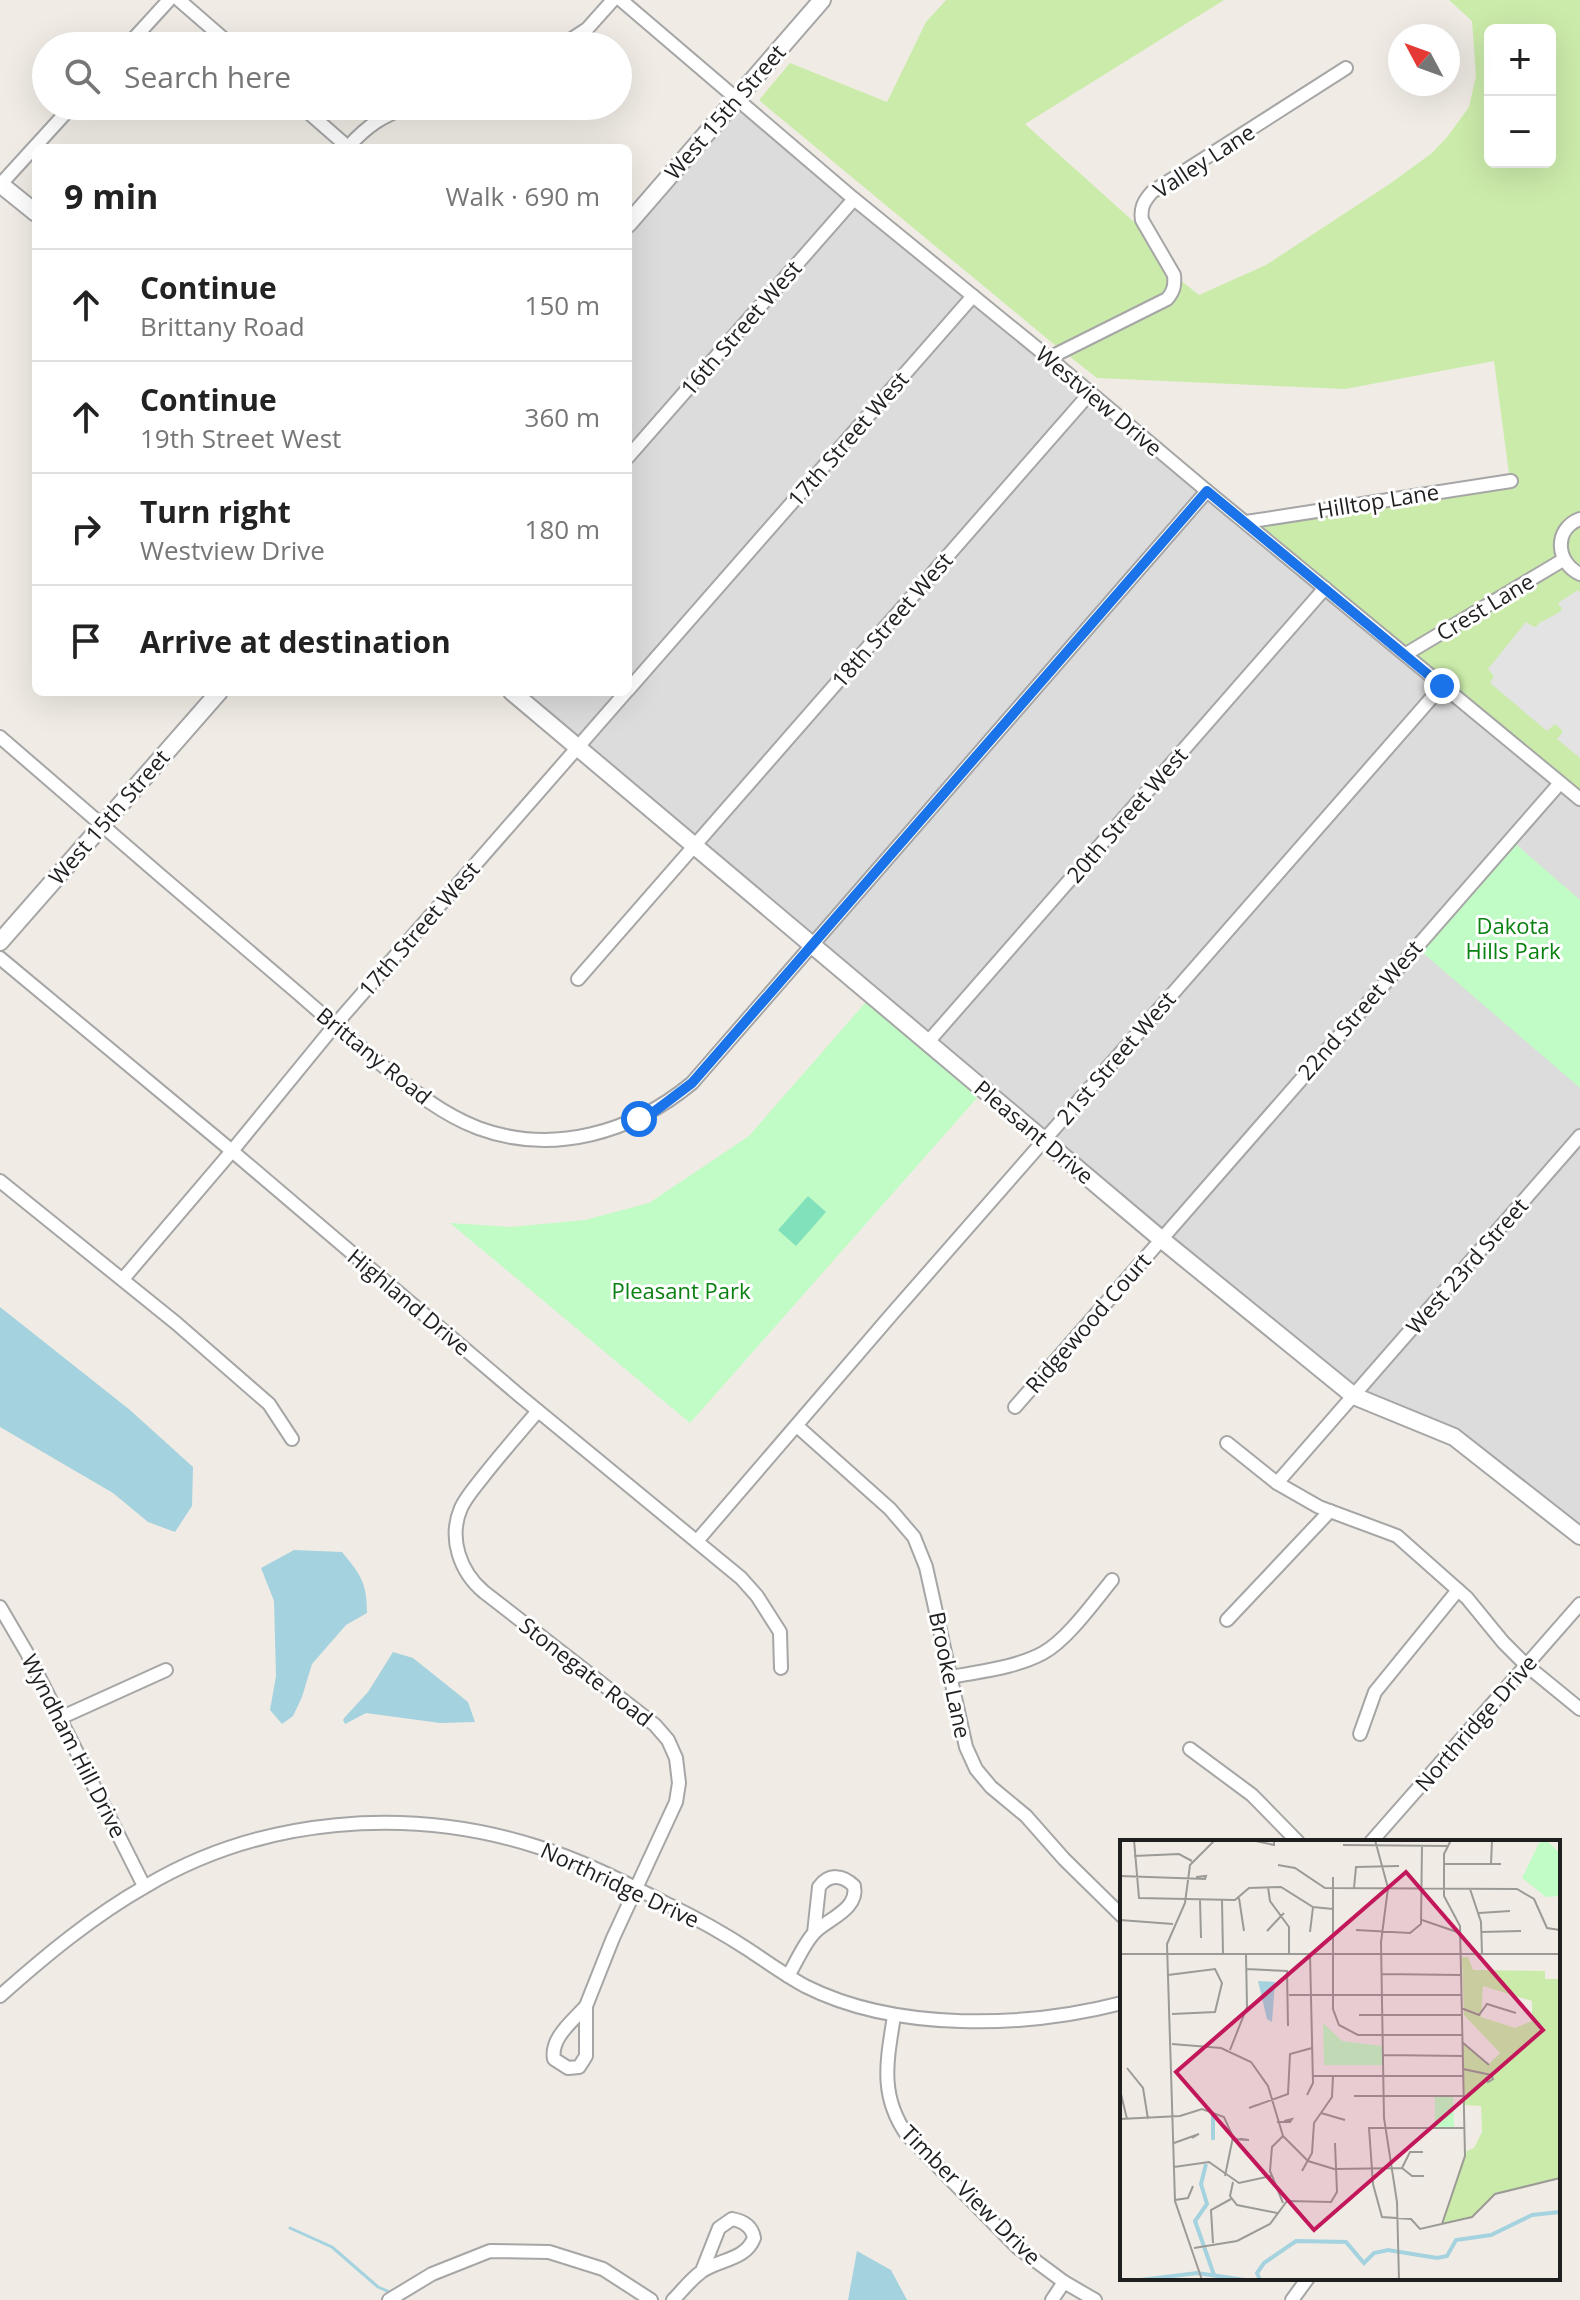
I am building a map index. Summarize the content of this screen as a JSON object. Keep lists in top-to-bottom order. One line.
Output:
{"streets":{"street":["West 15th Street","Valley Lane","16th Street West","Westview Drive","17th Street West","Hilltop Lane","Crest Lane","18th Street West","20th Street West","22nd Street West","Brittany Road","21st Street West","Pleasant Drive","West 23rd Street","Highland Drive","Ridgewood Court","Stonegate Road","Brooke Lane","Northridge Drive","Wyndham Hill Drive","Timber View Drive"]},"crossings":[["West 15th Street","Westview Drive"],["West 15th Street","Brittany Road"],["Valley Lane","Westview Drive"],["16th Street West","Westview Drive"],["Westview Drive","17th Street West"],["Westview Drive","Hilltop Lane"],["Westview Drive","Crest Lane"],["Westview Drive","18th Street West"],["Westview Drive","20th Street West"],["Westview Drive","22nd Street West"],["Westview Drive","Brittany Road"],["Westview Drive","21st Street West"],["17th Street West","Brittany Road"],["17th Street West","Pleasant Drive"],["17th Street West","Highland Drive"],["18th Street West","Pleasant Drive"],["20th Street West","Pleasant Drive"],["22nd Street West","Pleasant Drive"],["22nd Street West","Ridgewood Court"],["Brittany Road","Pleasant Drive"],["21st Street West","Pleasant Drive"],["21st Street West","Highland Drive"],["21st Street West","Brooke Lane"],["Pleasant Drive","West 23rd Street"],["Pleasant Drive","Ridgewood Court"],["Highland Drive","Stonegate Road"],["Stonegate Road","Northridge Drive"],["Northridge Drive","Wyndham Hill Drive"],["Northridge Drive","Timber View Drive"]],"parks":["Dakota Hills Park","Pleasant Park"],"north":"top left","page":{"map_buttons":["+","−"],"search":"Search here","heading":["9 min","Walk · 690 m"],"list":[["Continue","Brittany Road","150 m"],["Continue","19th Street West","360 m"],["Turn right","Westview Drive","180 m"],"Arrive at destination"]}}
